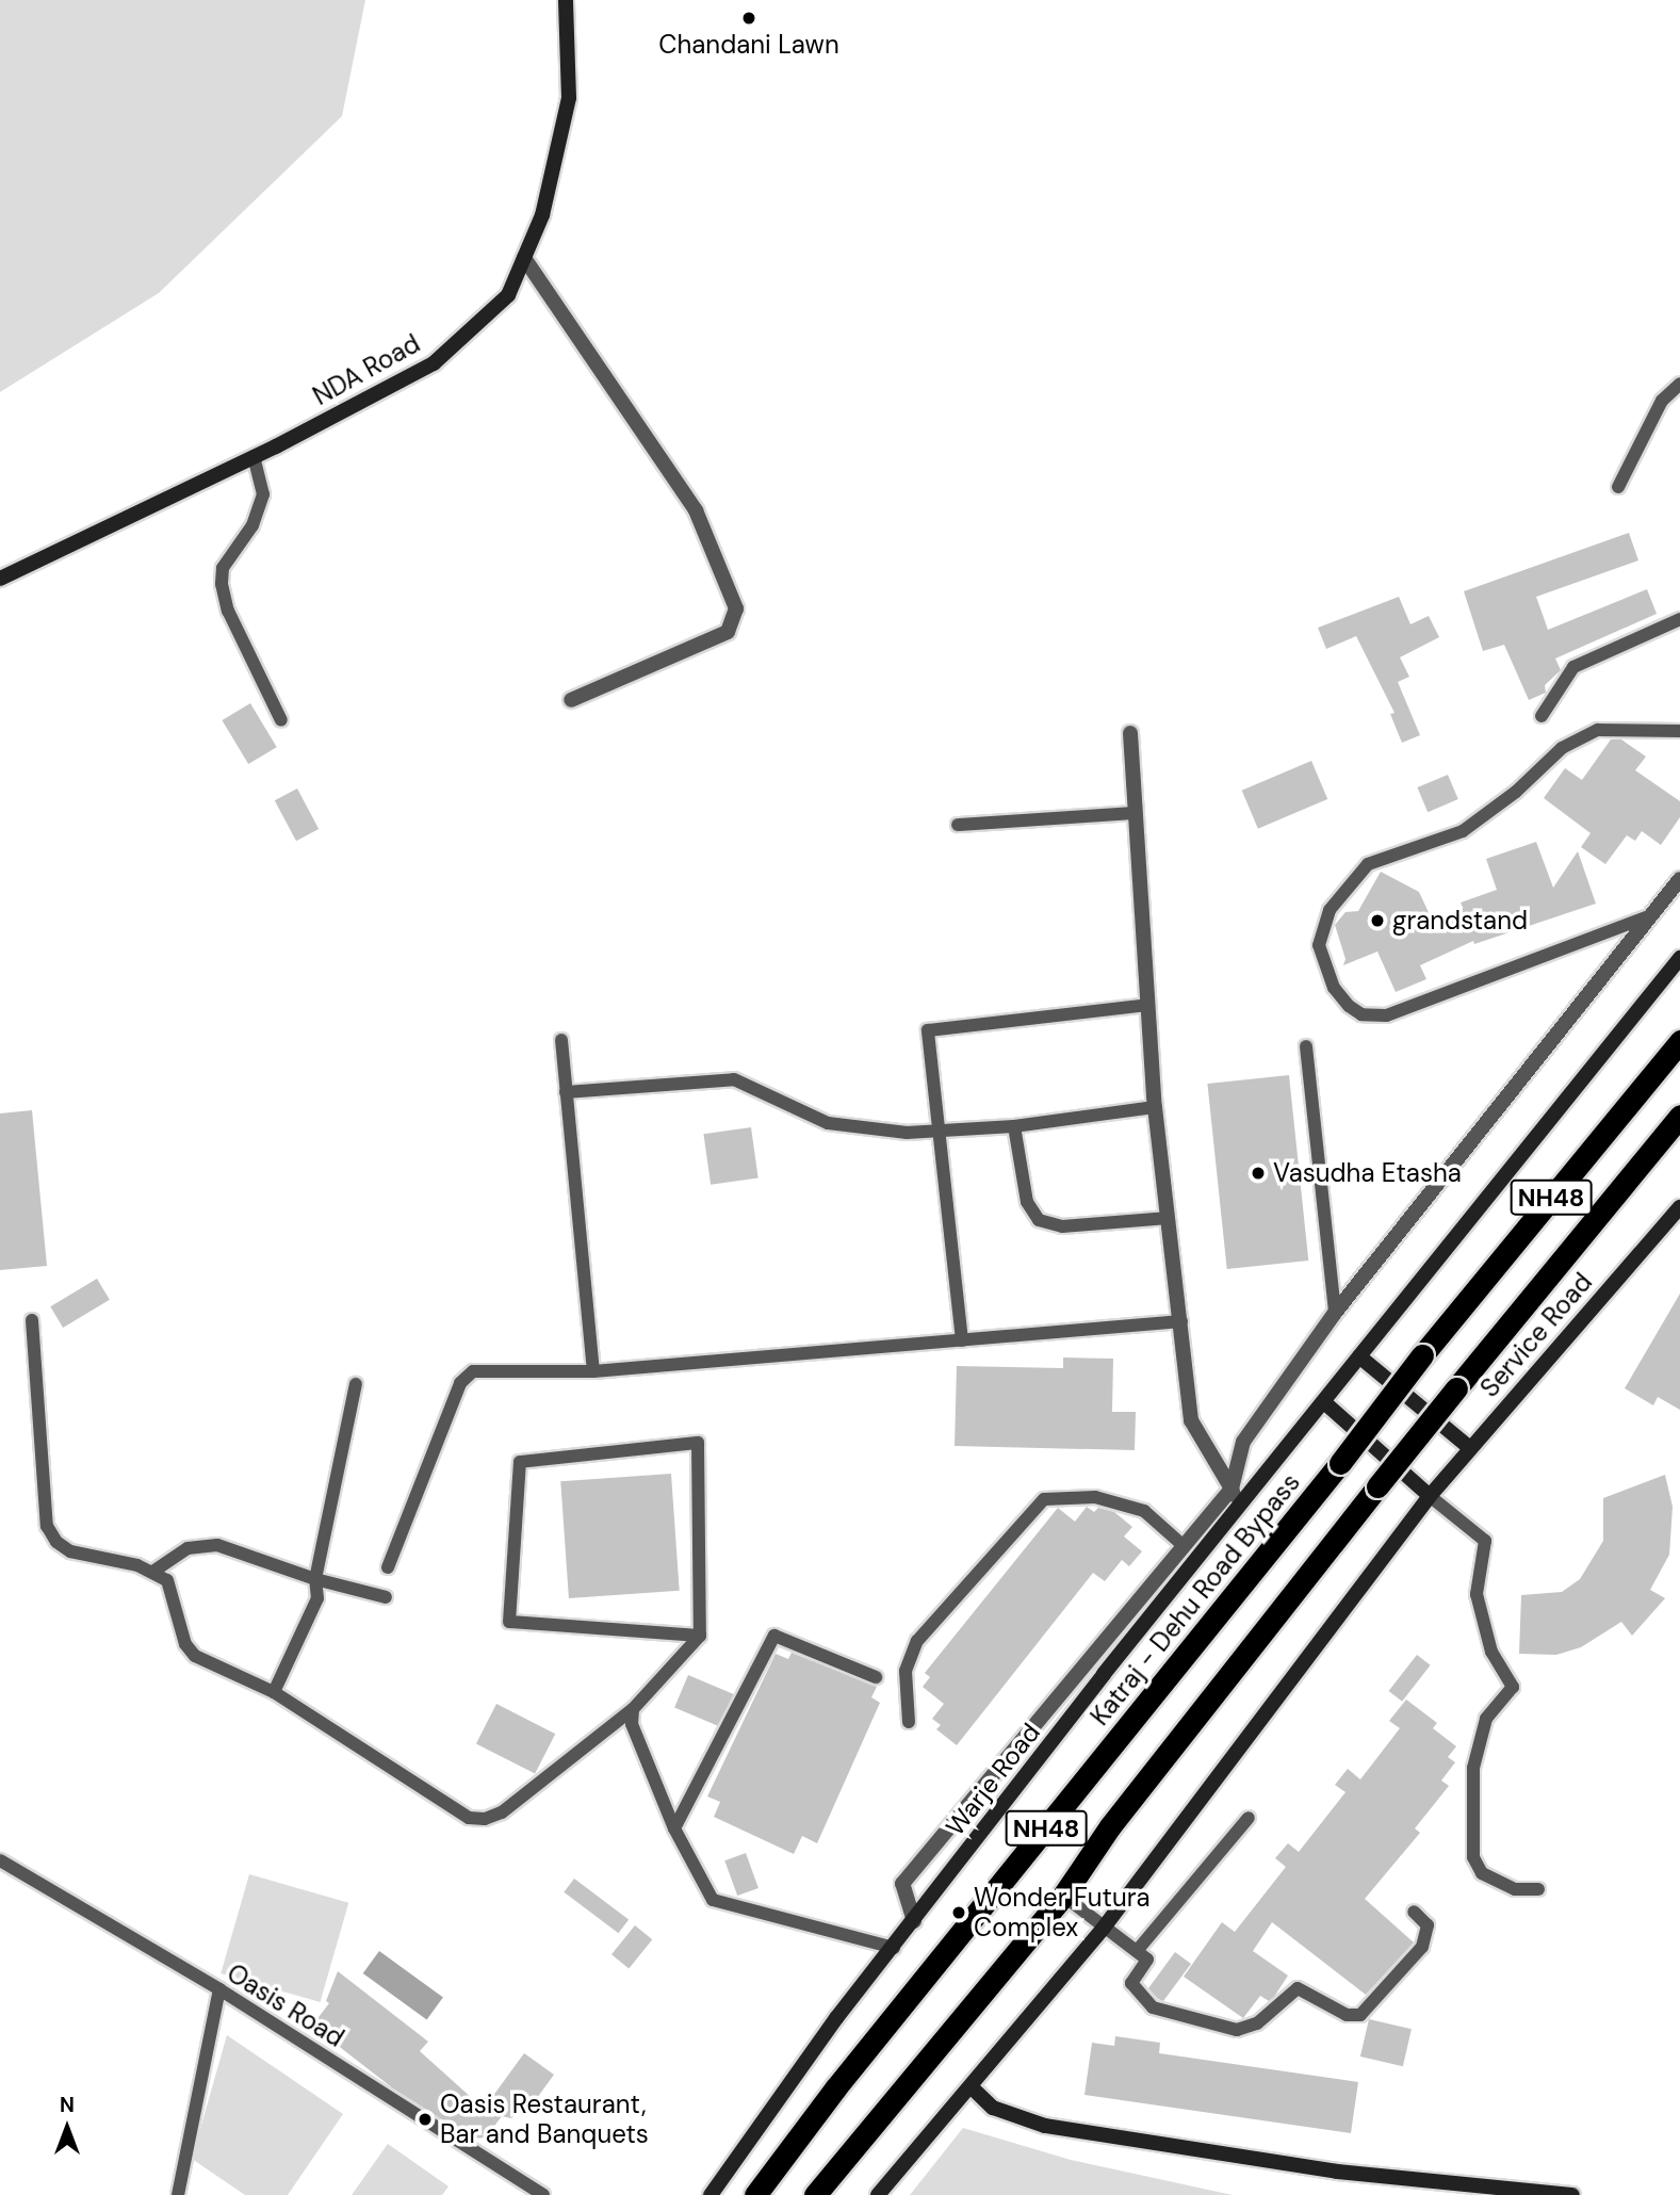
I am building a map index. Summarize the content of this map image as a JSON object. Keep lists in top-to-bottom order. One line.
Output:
{"streets":{"highway":["NH48","Katraj - Dehu Road Bypass"],"street":["NDA Road","Service Road","Warje Road"],"lane":["Oasis Road"]},"places":["Chandani Lawn","grandstand","Vasudha Etasha","Wonder Futura Complex","Oasis Restaurant, Bar and Banquets"],"north":"top"}
